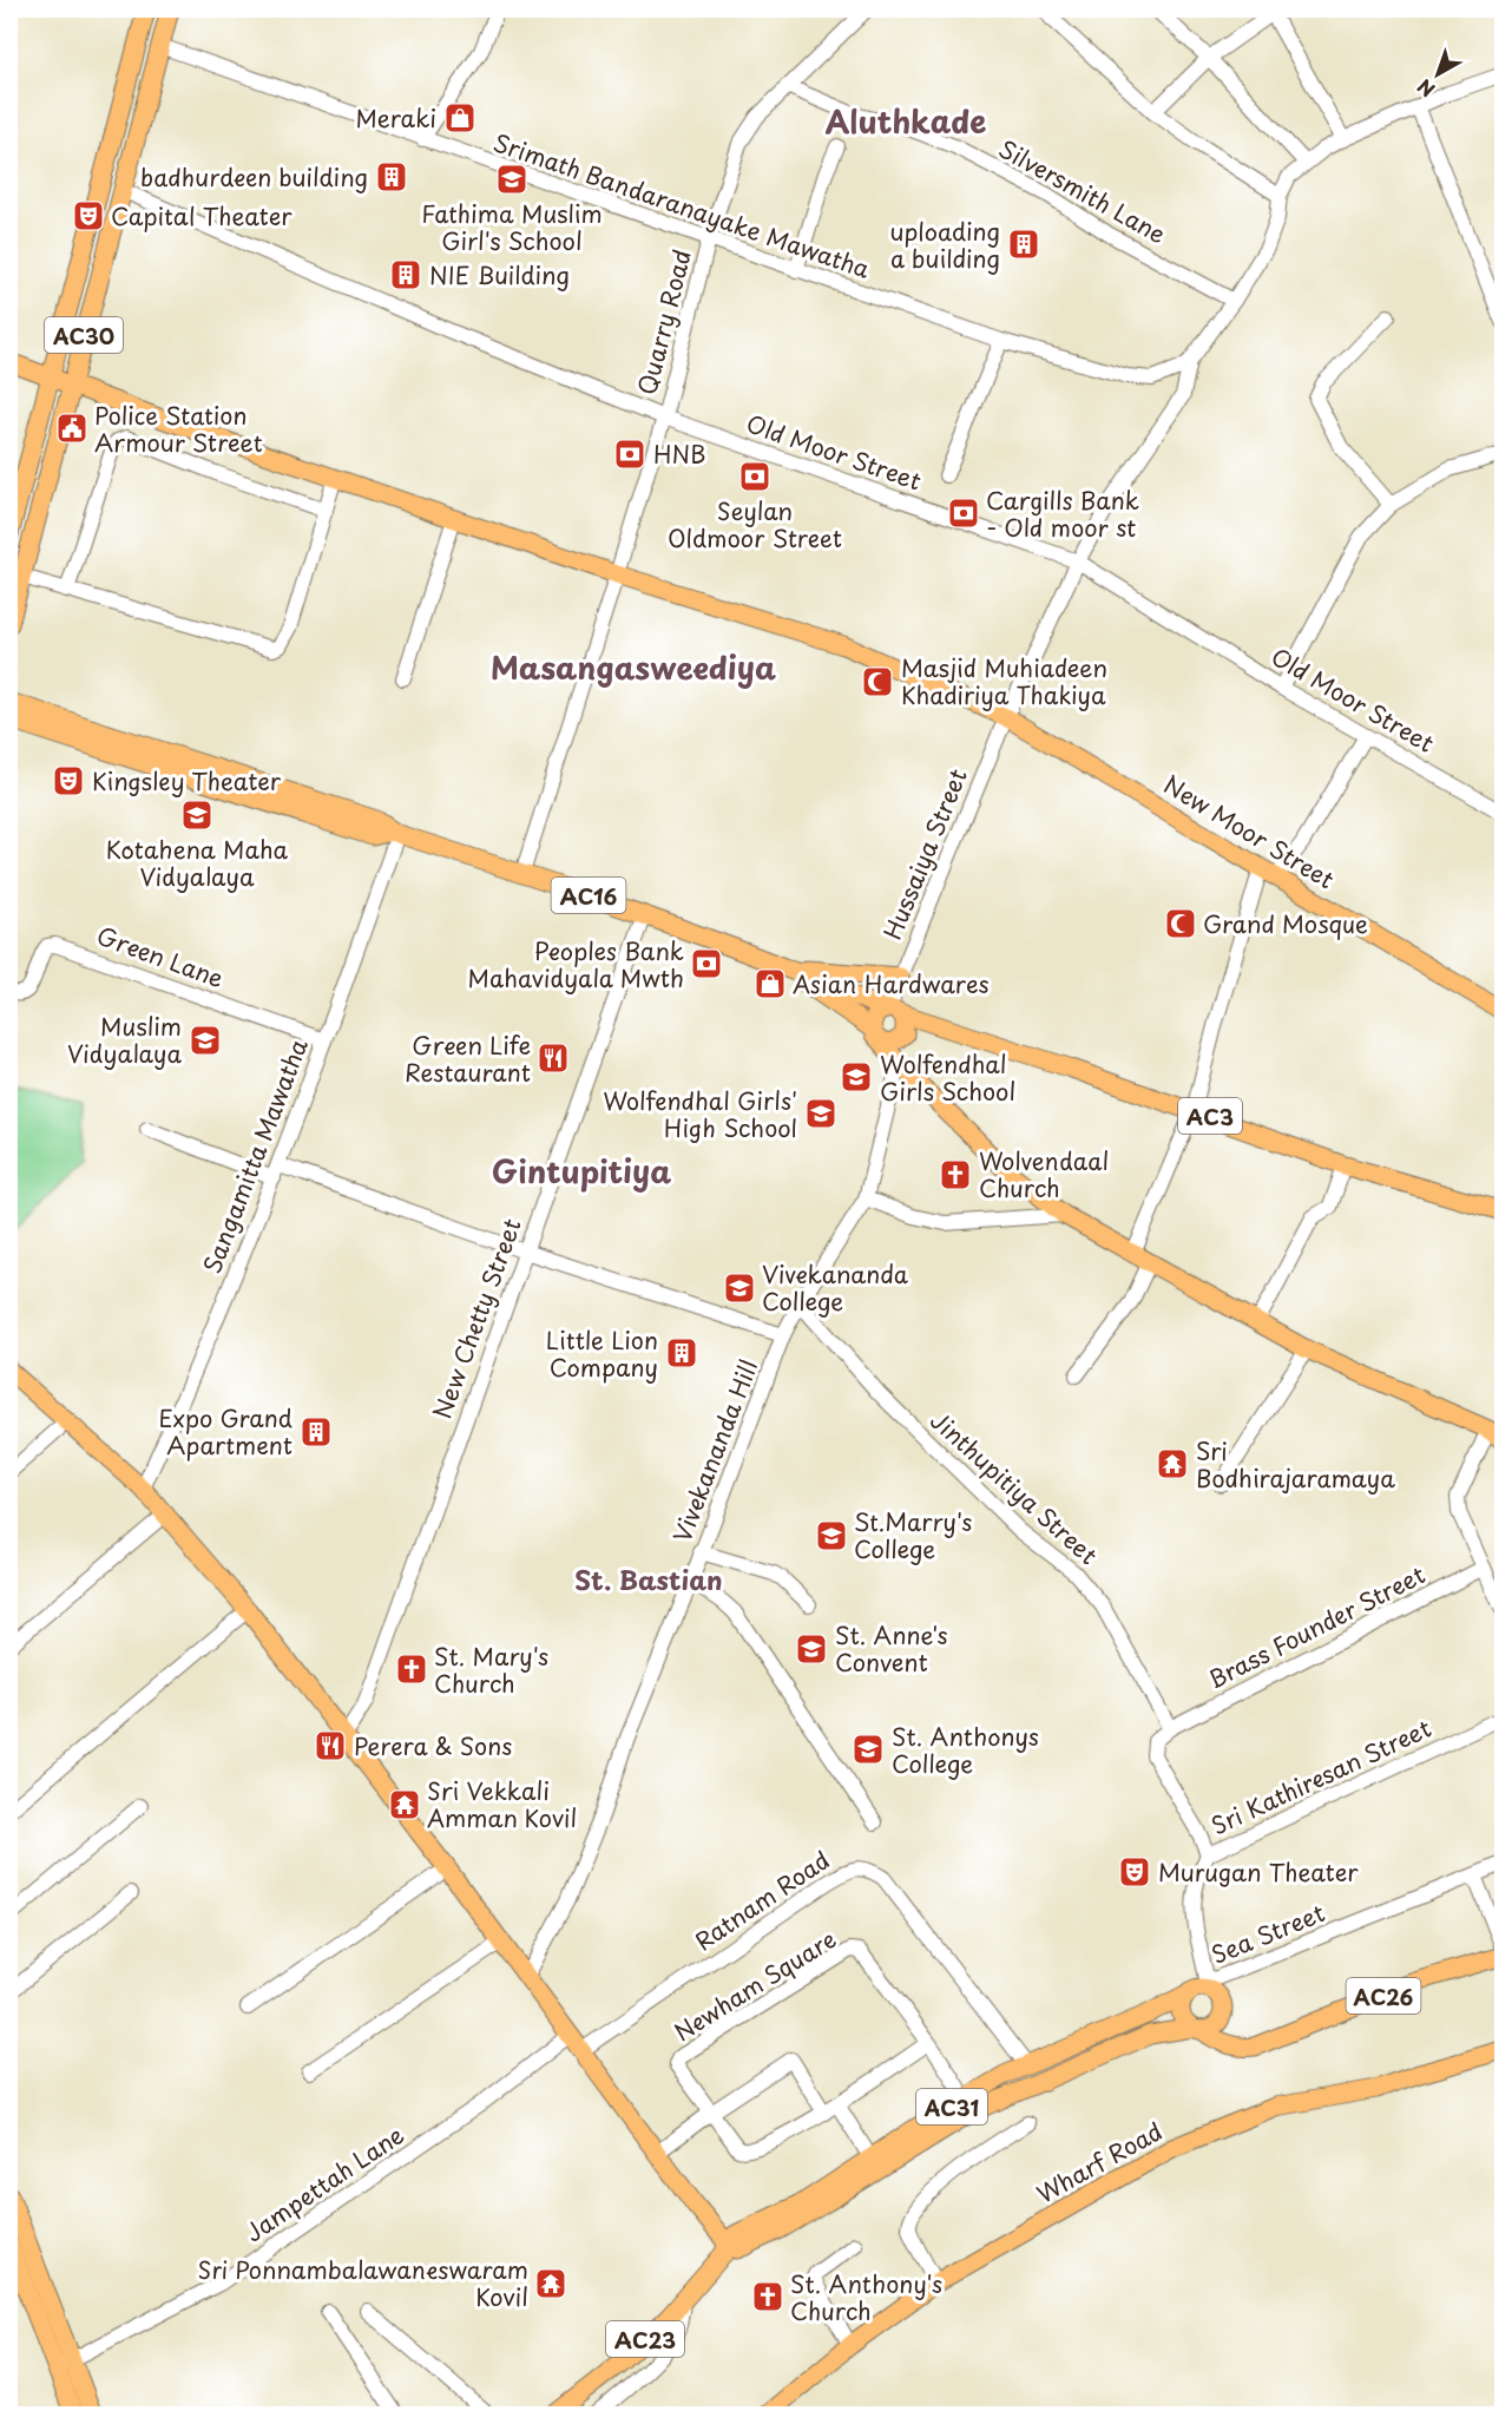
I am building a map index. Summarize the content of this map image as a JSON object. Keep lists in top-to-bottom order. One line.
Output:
{"streets":{"main road":["AC30","New Moor Street","AC16","AC3","AC26","AC31","Wharf Road","AC23"],"street":["Silversmith Lane","Srimath Bandaranayake Mawatha","Quarry Road","Old Moor Street","Hussaiya Street","Green Lane","Sangamitta Mawatha","New Chetty Street","Vivekananda Hill","Jinthupitiya Street","Brass Founder Street","Sri Kathiresan Street","Ratnam Road","Sea Street","Newham Square","Jampettah Lane"]},"crossings":[["Silversmith Lane","Quarry Road"],["Srimath Bandaranayake Mawatha","Quarry Road"],["Srimath Bandaranayake Mawatha","AC30"],["Srimath Bandaranayake Mawatha","Hussaiya Street"],["Quarry Road","Old Moor Street"],["Quarry Road","New Moor Street"],["Quarry Road","AC16"],["AC30","Old Moor Street"],["AC30","New Moor Street"],["Old Moor Street","Hussaiya Street"],["New Moor Street","Hussaiya Street"],["Hussaiya Street","AC16"],["Hussaiya Street","AC3"],["AC16","AC3"],["AC16","Sangamitta Mawatha"],["AC16","New Chetty Street"],["Green Lane","Sangamitta Mawatha"],["Vivekananda Hill","Jinthupitiya Street"],["Jinthupitiya Street","Brass Founder Street"],["Sri Kathiresan Street","Sea Street"],["Sri Kathiresan Street","AC26"],["Sri Kathiresan Street","AC31"],["Ratnam Road","AC31"],["Sea Street","AC26"],["Sea Street","AC31"],["Newham Square","AC31"],["AC26","AC31"],["AC31","AC23"]],"districts":["Aluthkade","Masangasweediya","Gintupitiya","St. Bastian"],"places":{"shop":["Meraki","Asian Hardwares"],"building":["badhurdeen building","uploading a building","NIE Building","Little Lion Company","Expo Grand Apartment"],"school or university":["Fathima Muslim Girl's School","Kotahena Maha Vidyalaya","Muslim Vidyalaya","Wolfendhal Girls School","Wolfendhal Girls' High School","Vivekananda College","St.Marry's College","St. Anne's Convent","St. Anthonys College"],"theatre":["Capital Theater","Kingsley Theater","Murugan Theater"],"public building":["Police Station Armour Street"],"bank":["HNB","Seylan Oldmoor Street","Cargills Bank - Old moor st","Peoples Bank Mahavidyala Mwth"],"mosque":["Masjid Muhiadeen Khadiriya Thakiya","Grand Mosque"],"restaurant":["Green Life Restaurant","Perera & Sons"],"church":["Wolvendaal Church","St. Mary's Church","St. Anthony's Church"],"temple":["Sri Bodhirajaramaya","Sri Vekkali Amman Kovil","Sri Ponnambalawaneswaram Kovil"]},"north":"bottom left"}
